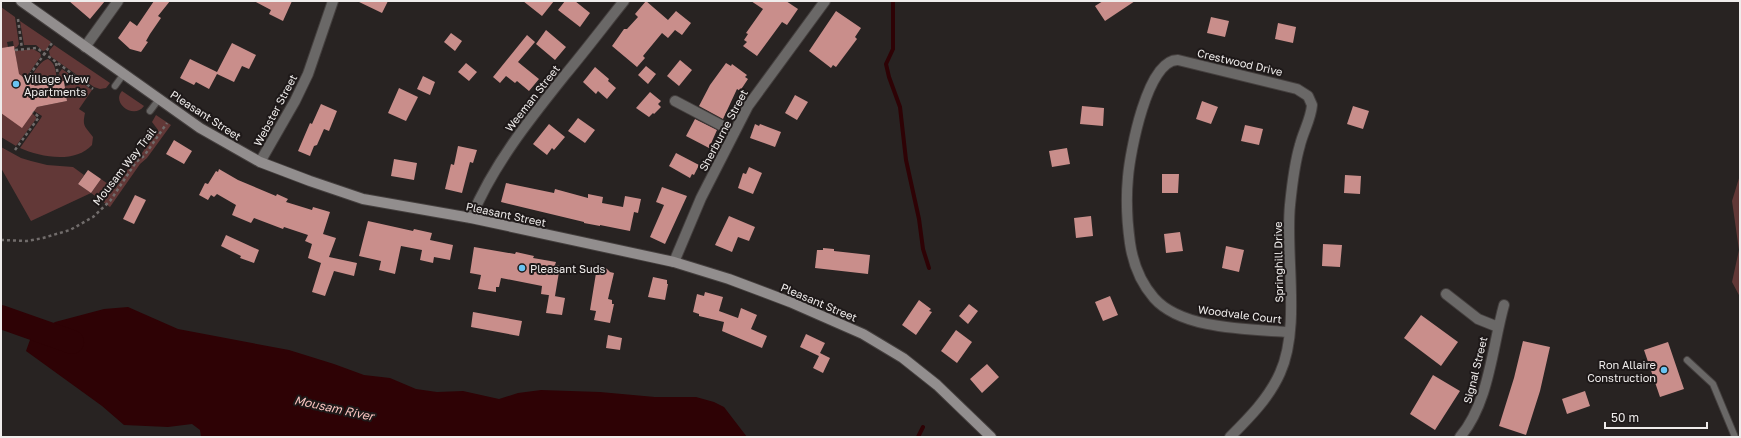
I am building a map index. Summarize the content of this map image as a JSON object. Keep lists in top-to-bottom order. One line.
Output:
{"streets":{"main road":["Pleasant Street"],"street":["Crestwood Drive","Weeman Street","Webster Street","Sherburne Street","Springhill Drive","Woodvale Court","Signal Street"],"path":["Mousam Way Trail"]},"crossings":[["Crestwood Drive","Springhill Drive"],["Crestwood Drive","Woodvale Court"],["Weeman Street","Pleasant Street"],["Webster Street","Pleasant Street"],["Pleasant Street","Sherburne Street"],["Springhill Drive","Woodvale Court"]],"water":["Mousam River"],"places":["Village View Apartments","Pleasant Suds","Ron Allaire Construction"],"scale_bar":"50 m"}
